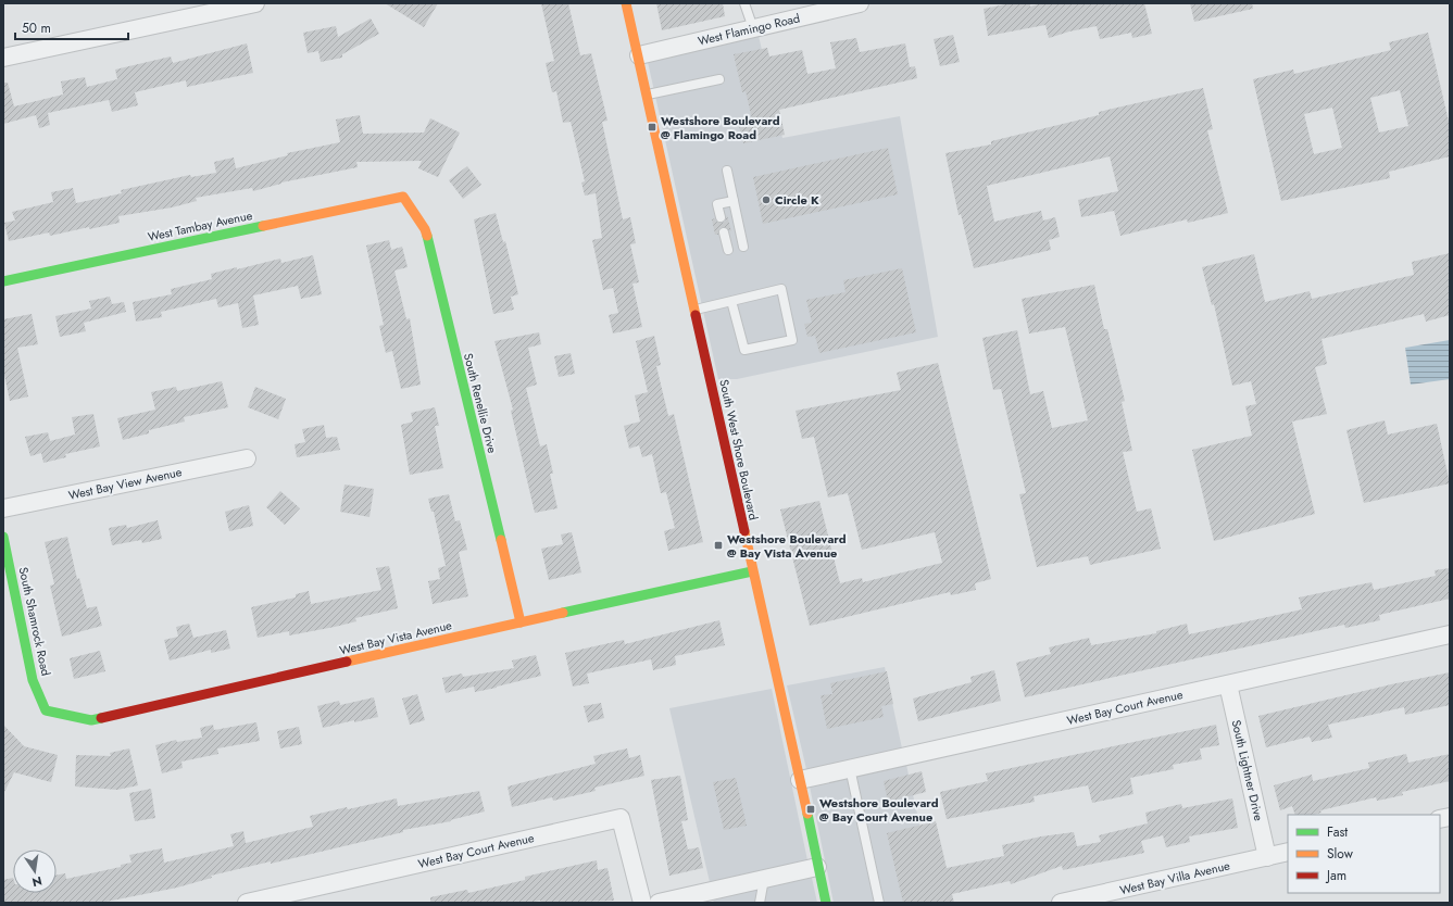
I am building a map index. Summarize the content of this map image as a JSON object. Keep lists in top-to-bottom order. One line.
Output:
{"streets":{"street":["West Flamingo Road","West Tambay Avenue","South Renellie Drive","South West Shore Boulevard","West Bay View Avenue","South Shamrock Road","West Bay Vista Avenue","West Bay Court Avenue","South Lightner Drive","West Bay Villa Avenue"]},"crossings":[["West Flamingo Road","South West Shore Boulevard"],["West Tambay Avenue","South Renellie Drive"],["South Renellie Drive","West Bay Vista Avenue"],["South West Shore Boulevard","West Bay Vista Avenue"],["South West Shore Boulevard","West Bay Court Avenue"],["South Shamrock Road","West Bay Vista Avenue"],["West Bay Court Avenue","South Lightner Drive"],["South Lightner Drive","West Bay Villa Avenue"]],"places":{"transit":["Westshore Boulevard @ Flamingo Road","Westshore Boulevard @ Bay Vista Avenue","Westshore Boulevard @ Bay Court Avenue"],"other":["Circle K"]},"legend":["Fast","Slow","Jam"],"scale_bar":"50 m","north":"bottom"}
